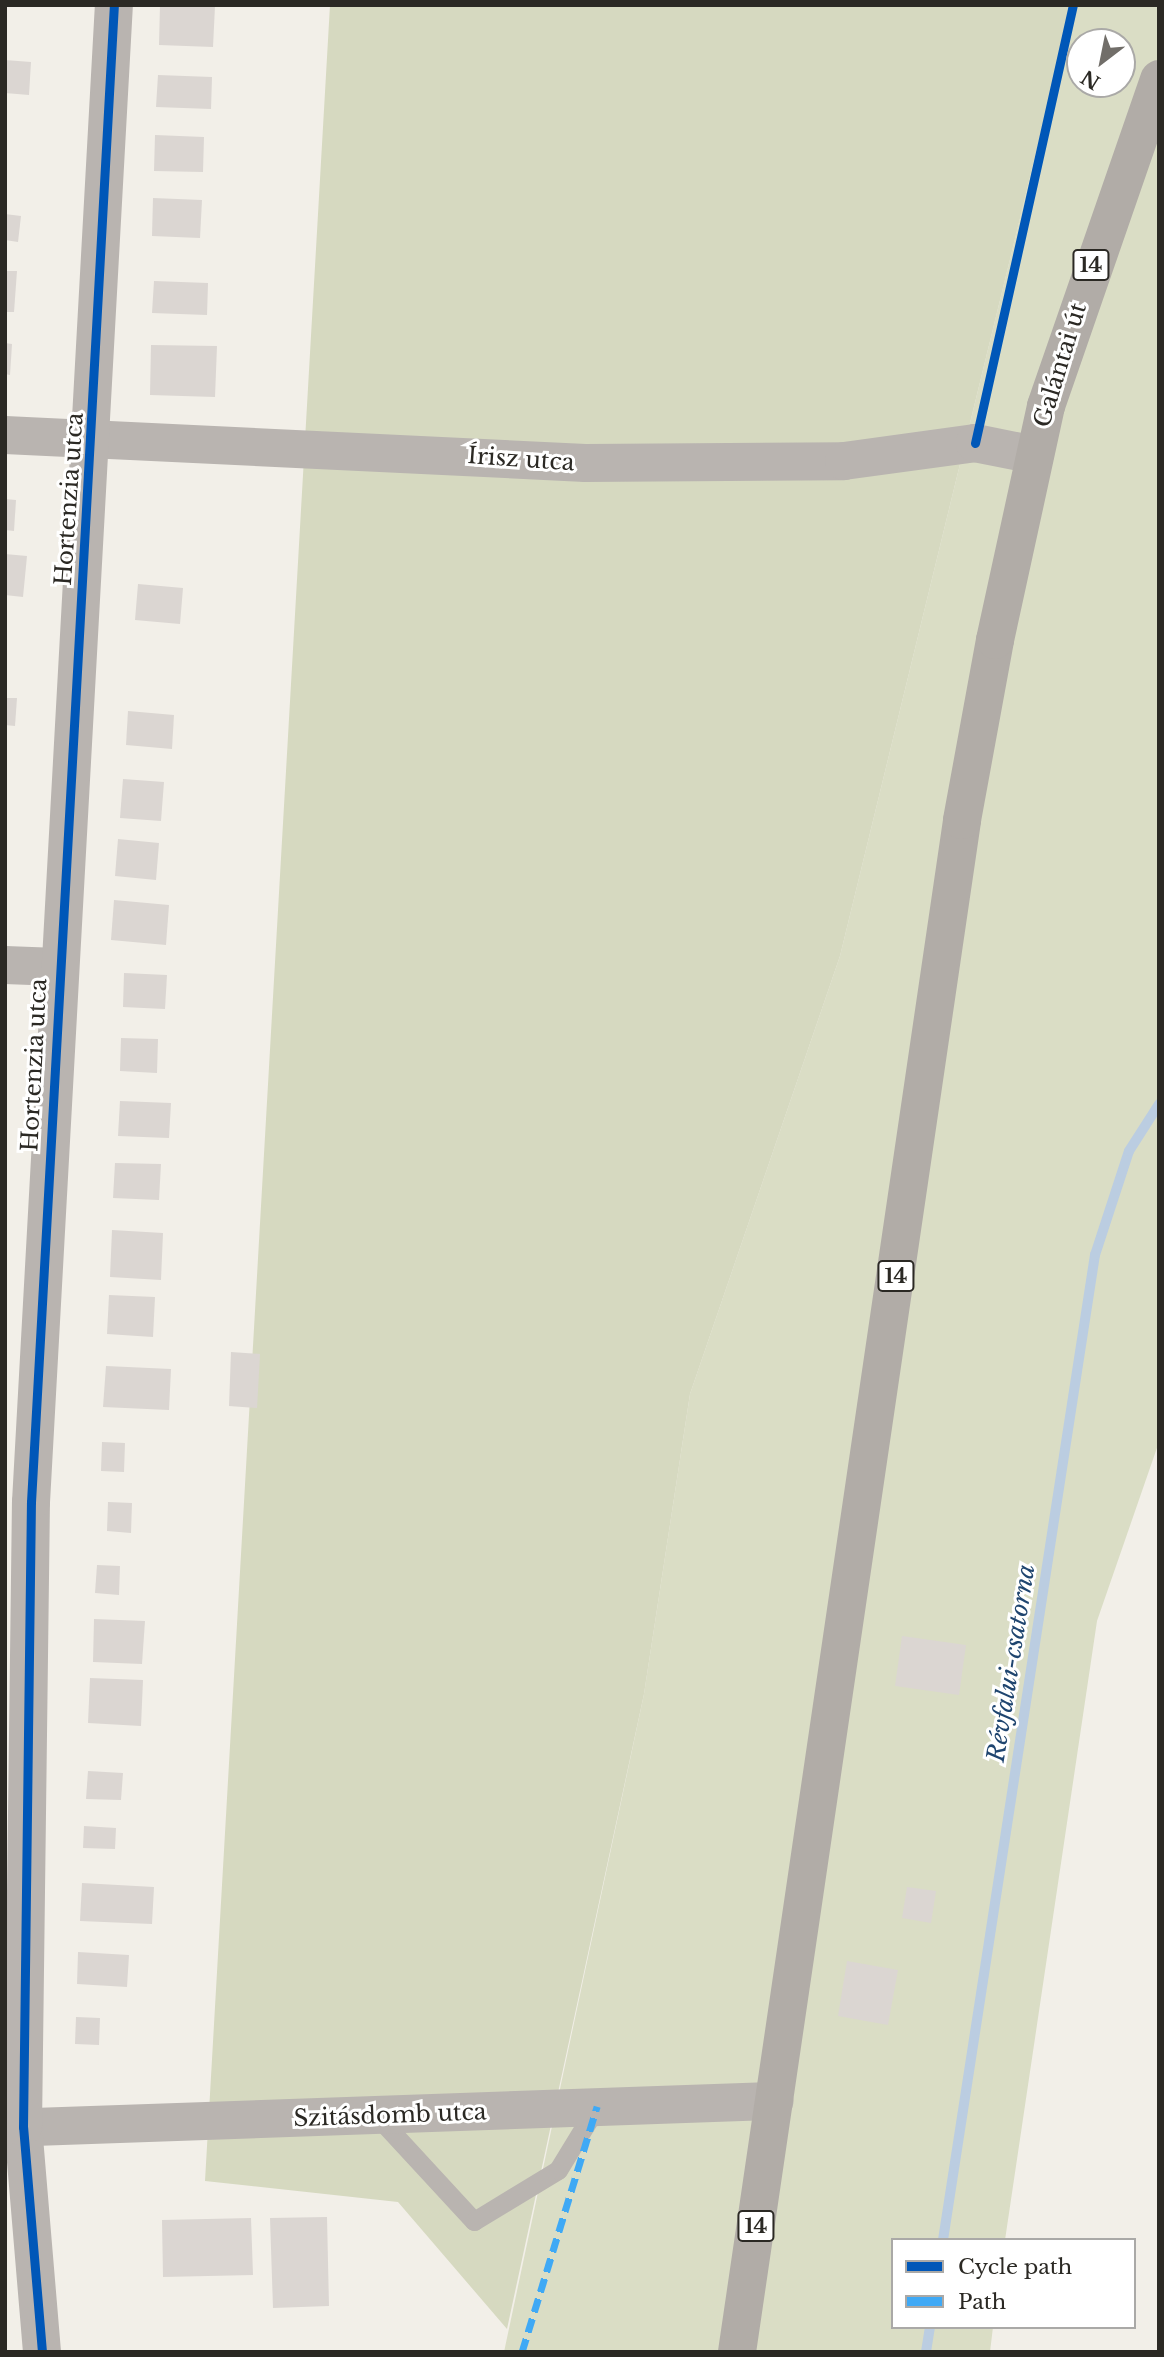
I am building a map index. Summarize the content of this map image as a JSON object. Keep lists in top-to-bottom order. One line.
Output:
{"streets":{"main road":["14","Galántai út"],"street":["Írisz utca","Hortenzia utca","Szitásdomb utca"]},"crossings":[["14","Galántai út"],["14","Írisz utca"],["14","Szitásdomb utca"],["Galántai út","Írisz utca"],["Írisz utca","Hortenzia utca"],["Hortenzia utca","Szitásdomb utca"]],"water":["Révfalui-csatorna"],"legend":["Cycle path","Path"],"north":"bottom left"}
